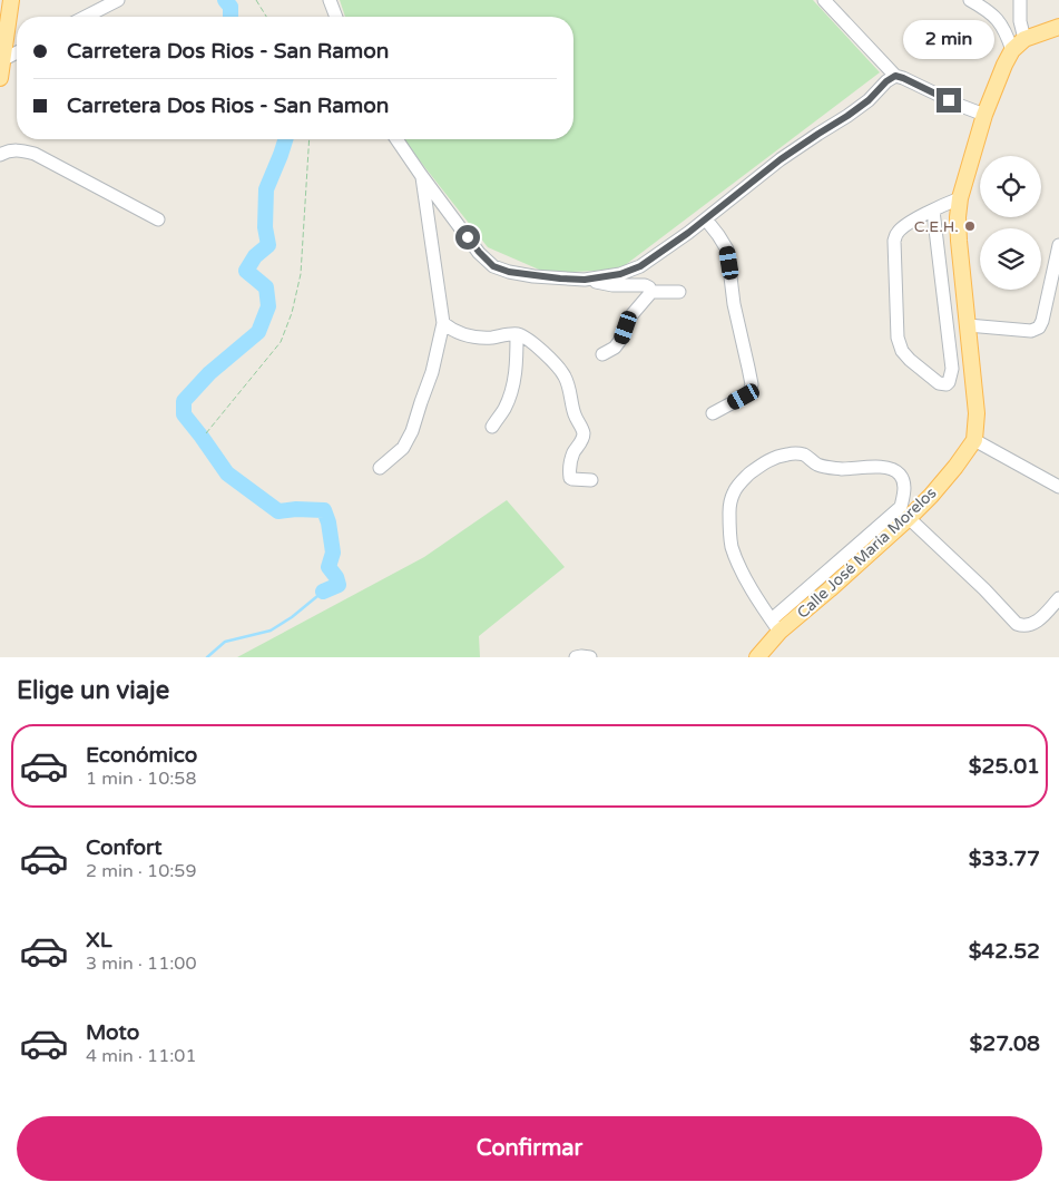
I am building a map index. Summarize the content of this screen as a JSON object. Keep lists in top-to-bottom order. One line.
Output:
{"streets":{"main road":["Calle José María Morelos"]},"places":["C.E.H."],"page":{"banner":["Carretera Dos Rios - San Ramon","Carretera Dos Rios - San Ramon"],"bubble":"2 min","heading":"Elige un viaje","list":[{"name":"Económico","note":"1 min · 10:58","value":"$25.01"},{"name":"Confort","note":"2 min · 10:59","value":"$33.77"},{"name":"XL","note":"3 min · 11:00","value":"$42.52"},{"name":"Moto","note":"4 min · 11:01","value":"$27.08"}],"buttons":"Confirmar"}}
